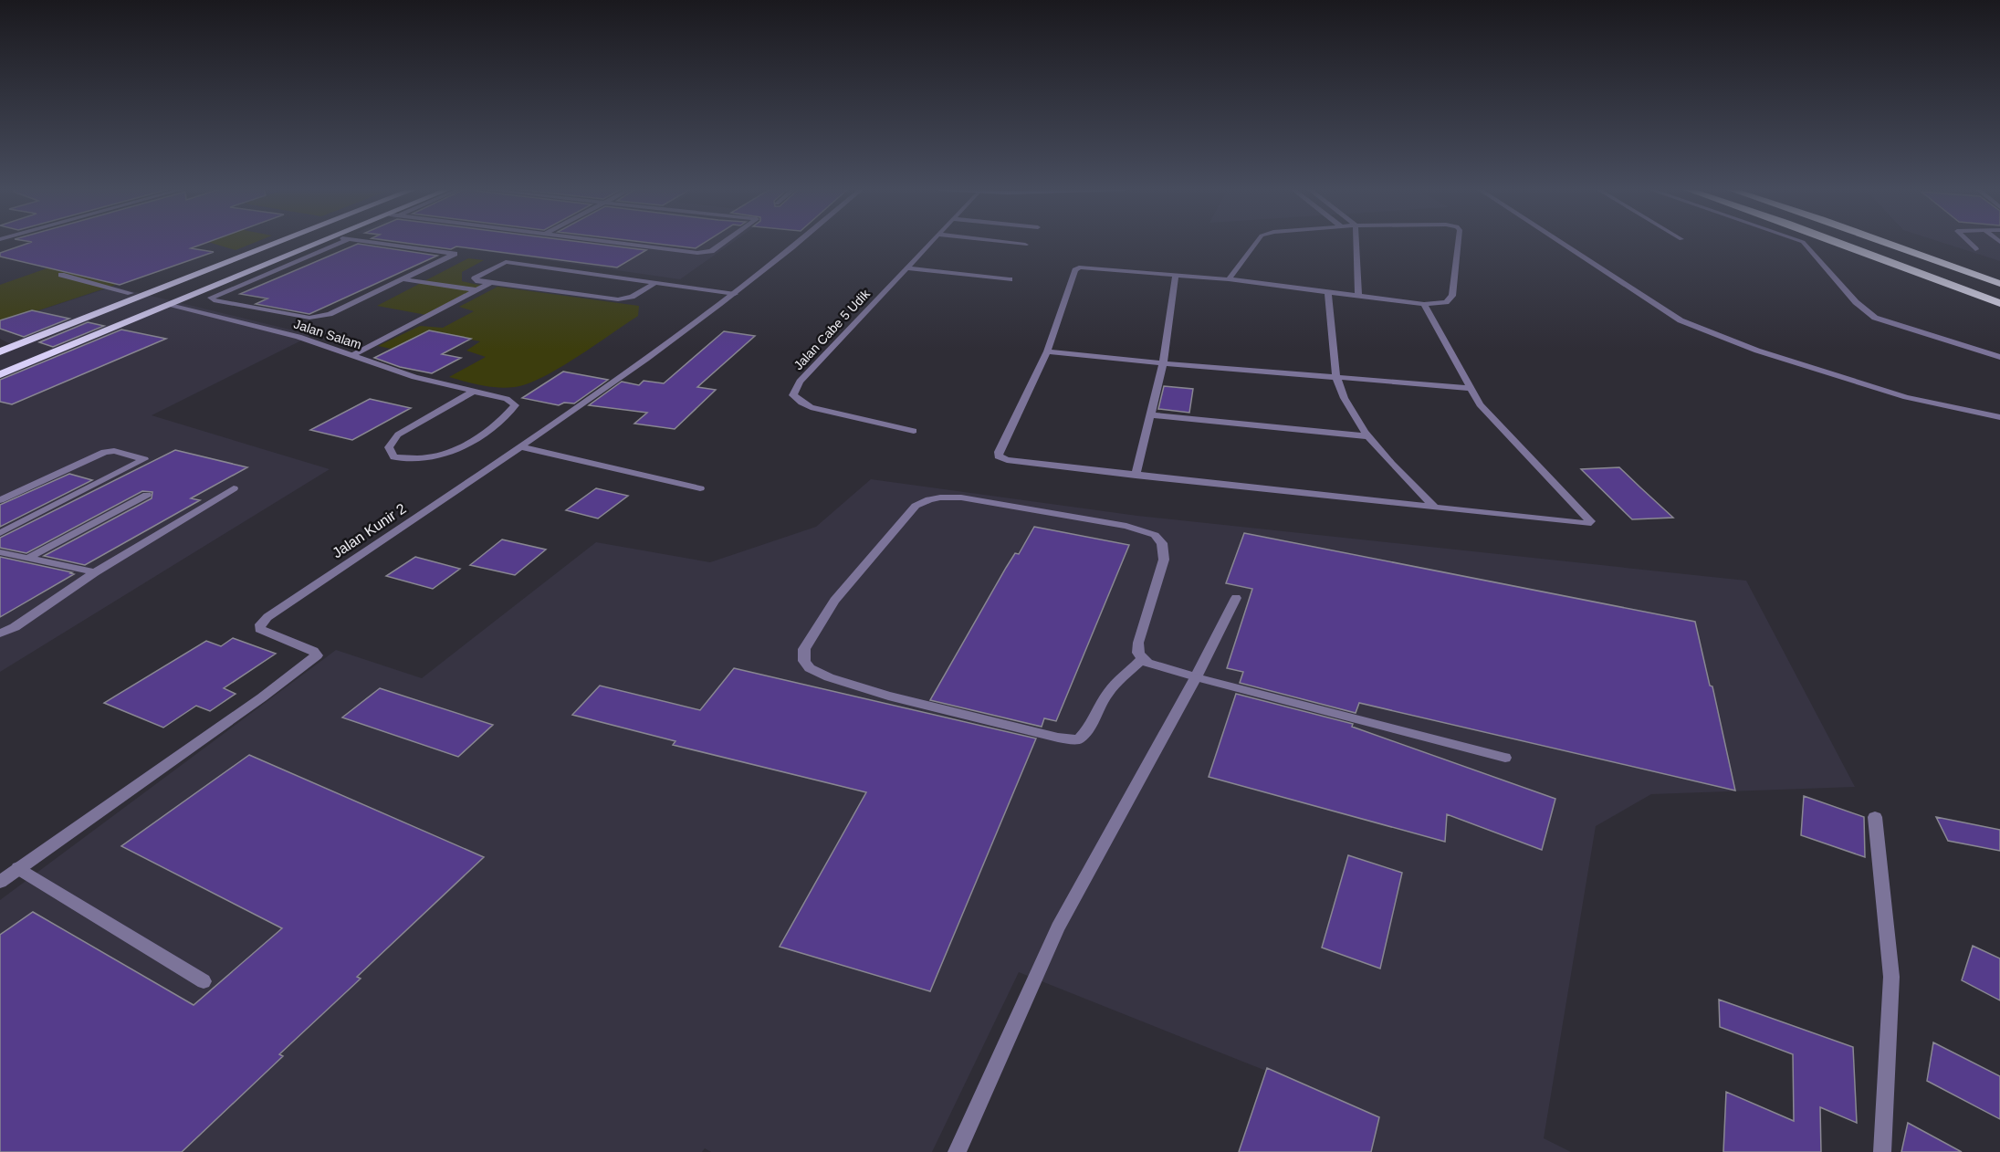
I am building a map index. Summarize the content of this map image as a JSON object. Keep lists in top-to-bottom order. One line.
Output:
{"streets":{"street":["Jalan Cabe 5 Udik","Jalan Salam","Jalan Kunir 2"]}}
